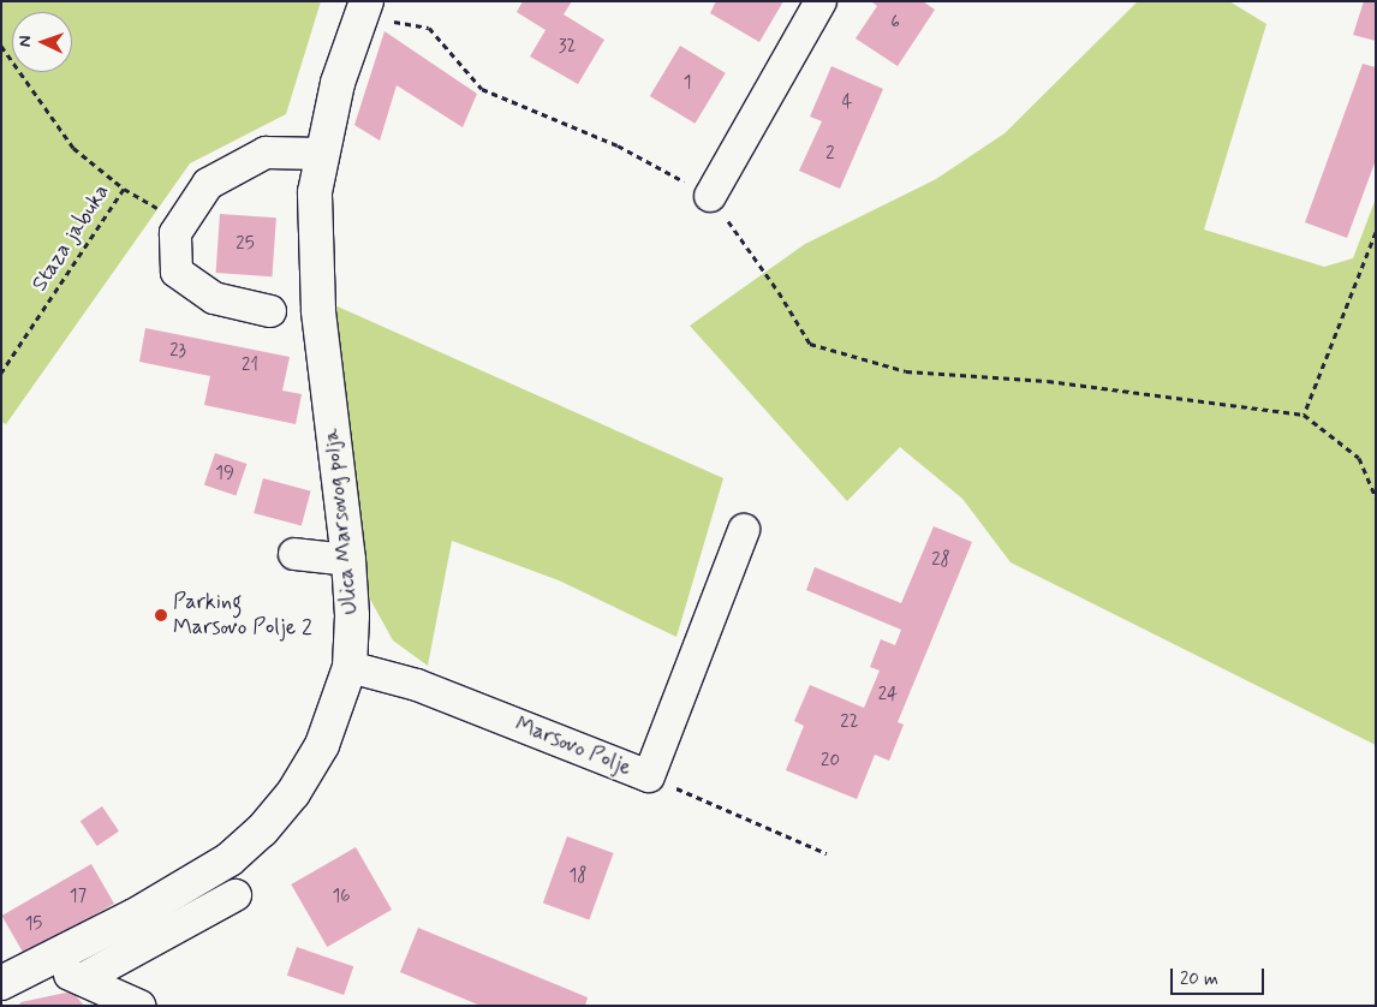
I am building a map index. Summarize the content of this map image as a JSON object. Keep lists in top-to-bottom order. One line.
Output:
{"streets":{"main road":["Ulica Marsovog polja"],"street":["Marsovo Polje"],"path":["Staza jabuka"]},"crossings":[["Ulica Marsovog polja","Marsovo Polje"]],"places":["Parking Marsovo Polje 2"],"house_numbers":["6","32","1","4","2","25","23","21","19","28","24","22","20","18","17","16","15"],"scale_bar":"20 m","north":"left"}
